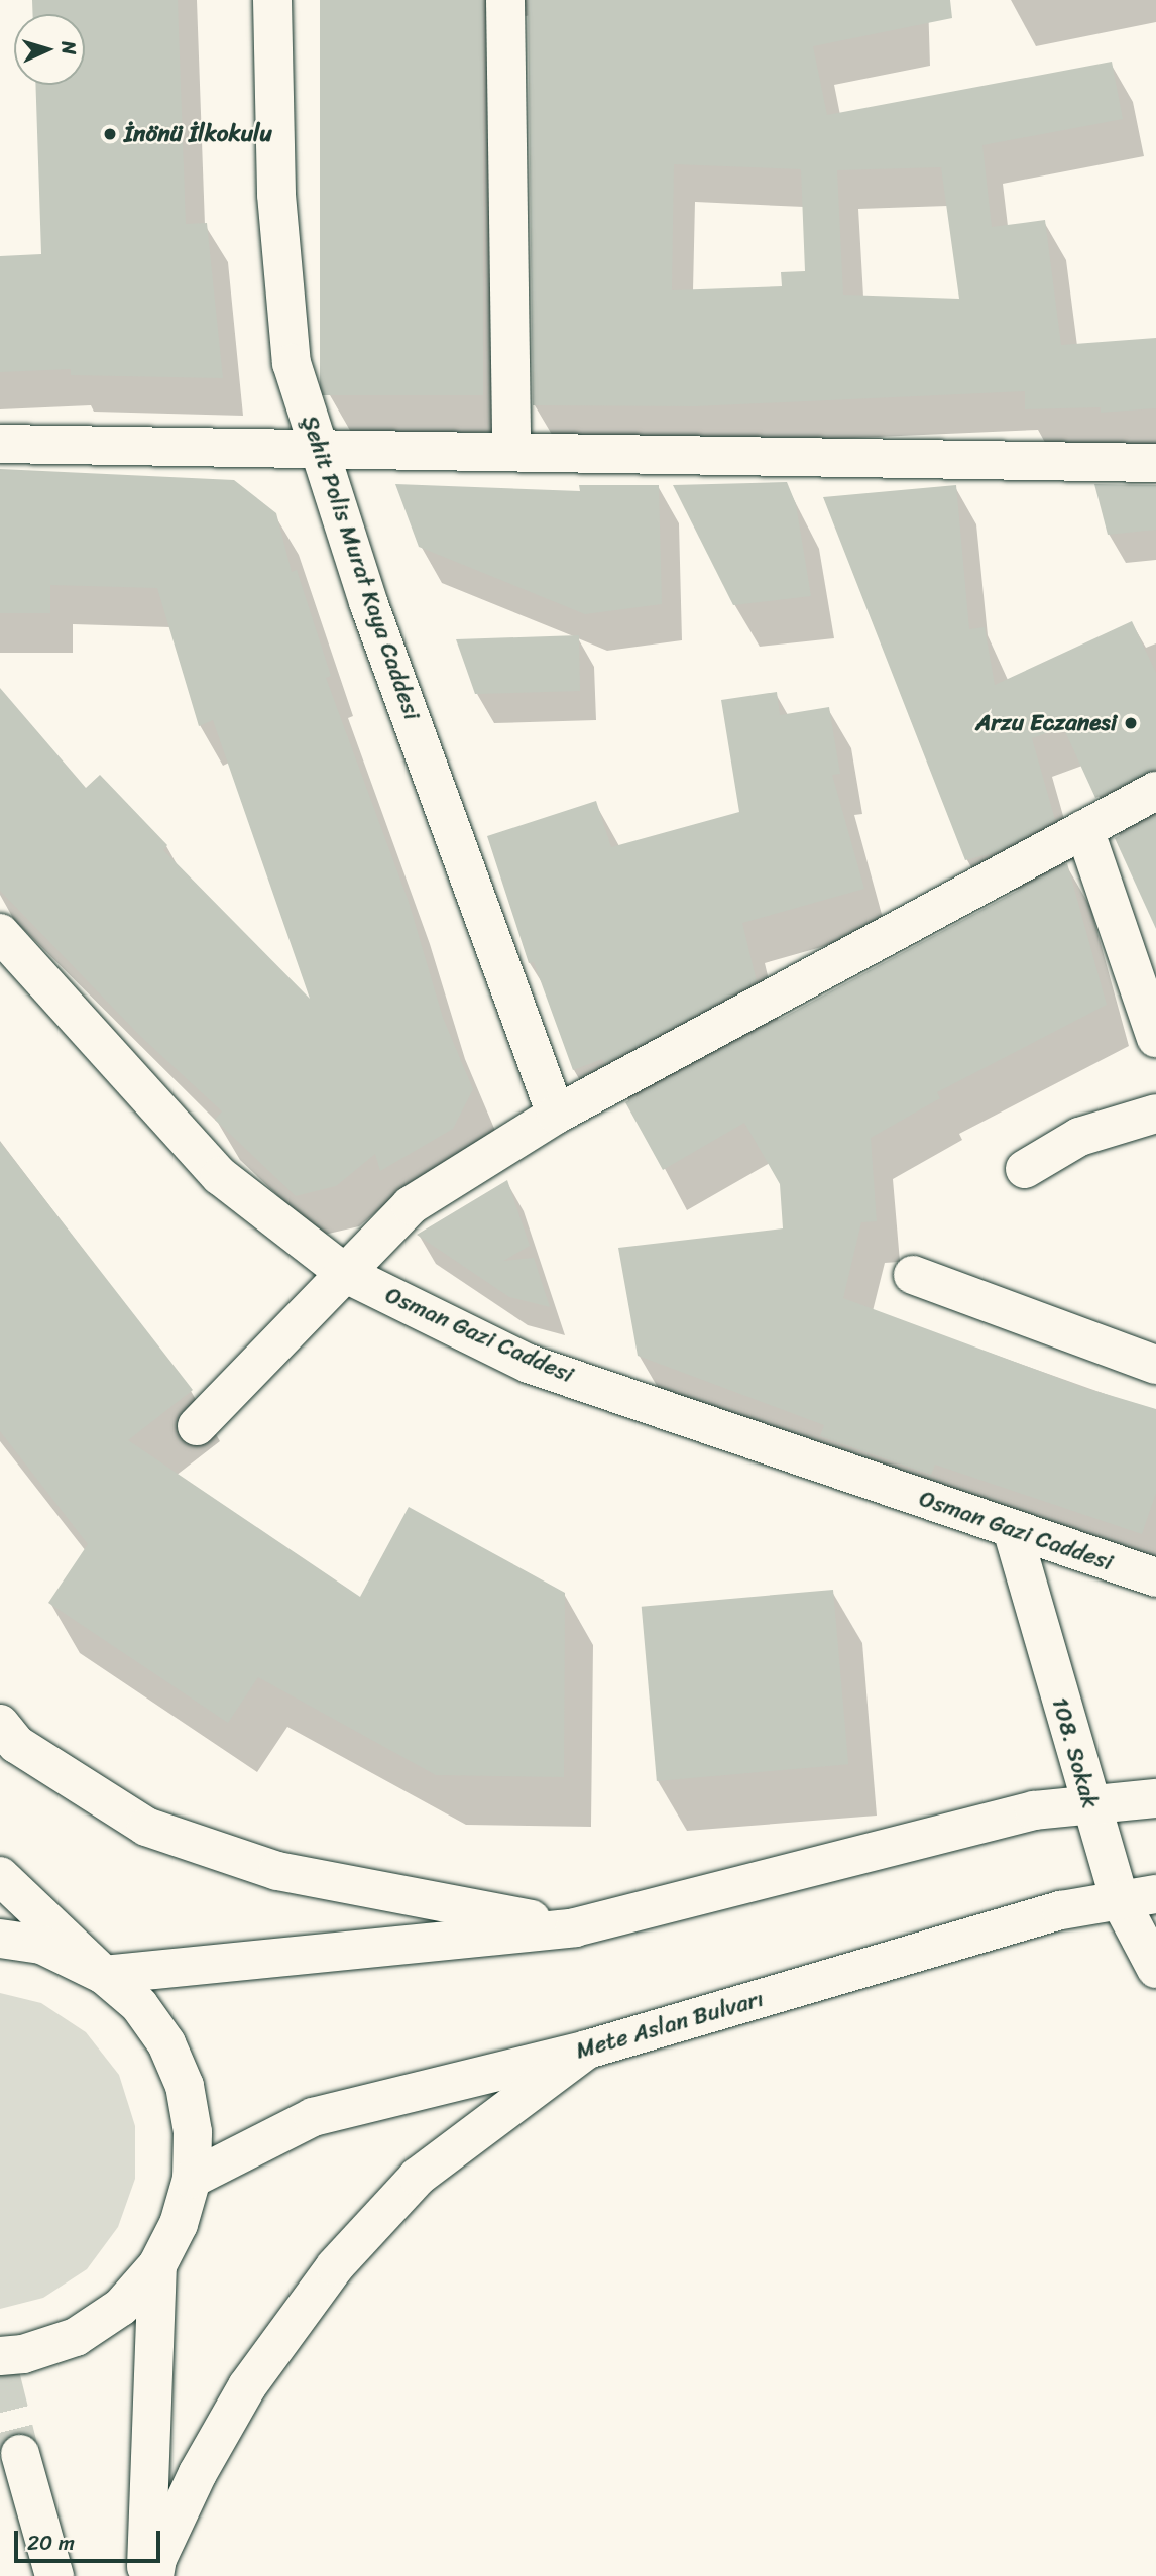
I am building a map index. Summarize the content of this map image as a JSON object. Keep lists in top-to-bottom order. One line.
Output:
{"streets":{"main road":["Şehit Polis Murat Kaya Caddesi","Osman Gazi Caddesi","108. Sokak","Mete Aslan Bulvarı"]},"crossings":[["Osman Gazi Caddesi","108. Sokak"],["108. Sokak","Mete Aslan Bulvarı"]],"places":["İnönü İlkokulu","Arzu Eczanesi"],"scale_bar":"20 m","north":"right"}
